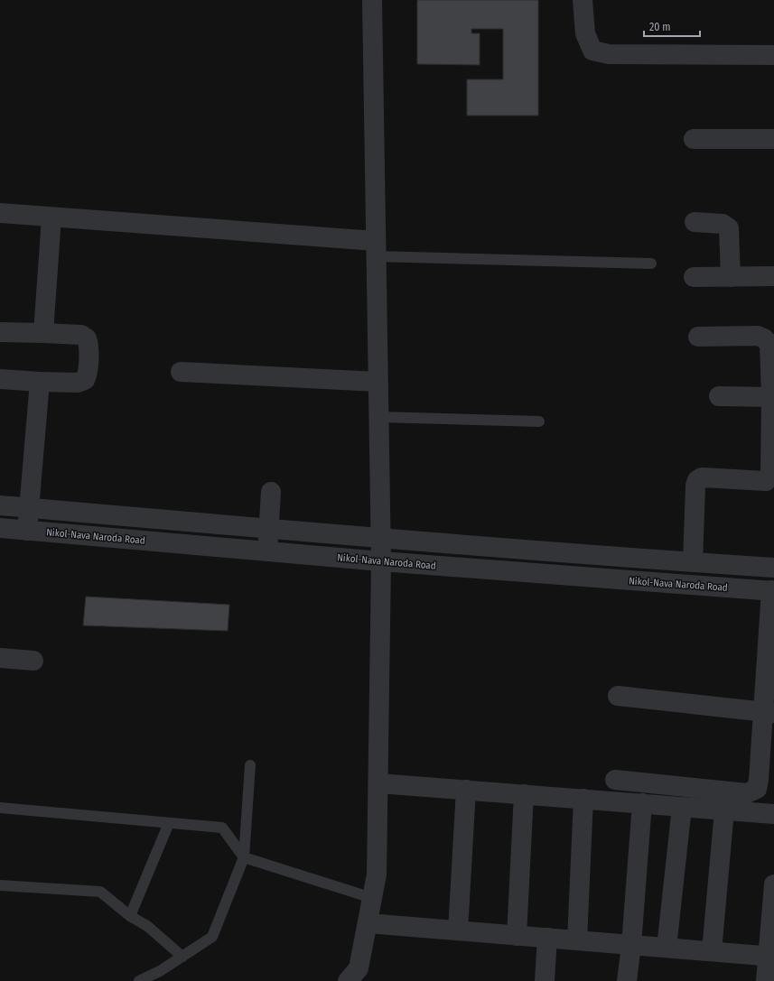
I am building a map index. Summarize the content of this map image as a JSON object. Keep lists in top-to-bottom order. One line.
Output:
{"streets":{"street":["Nikol-Nava Naroda Road"]},"scale_bar":"20 m"}
